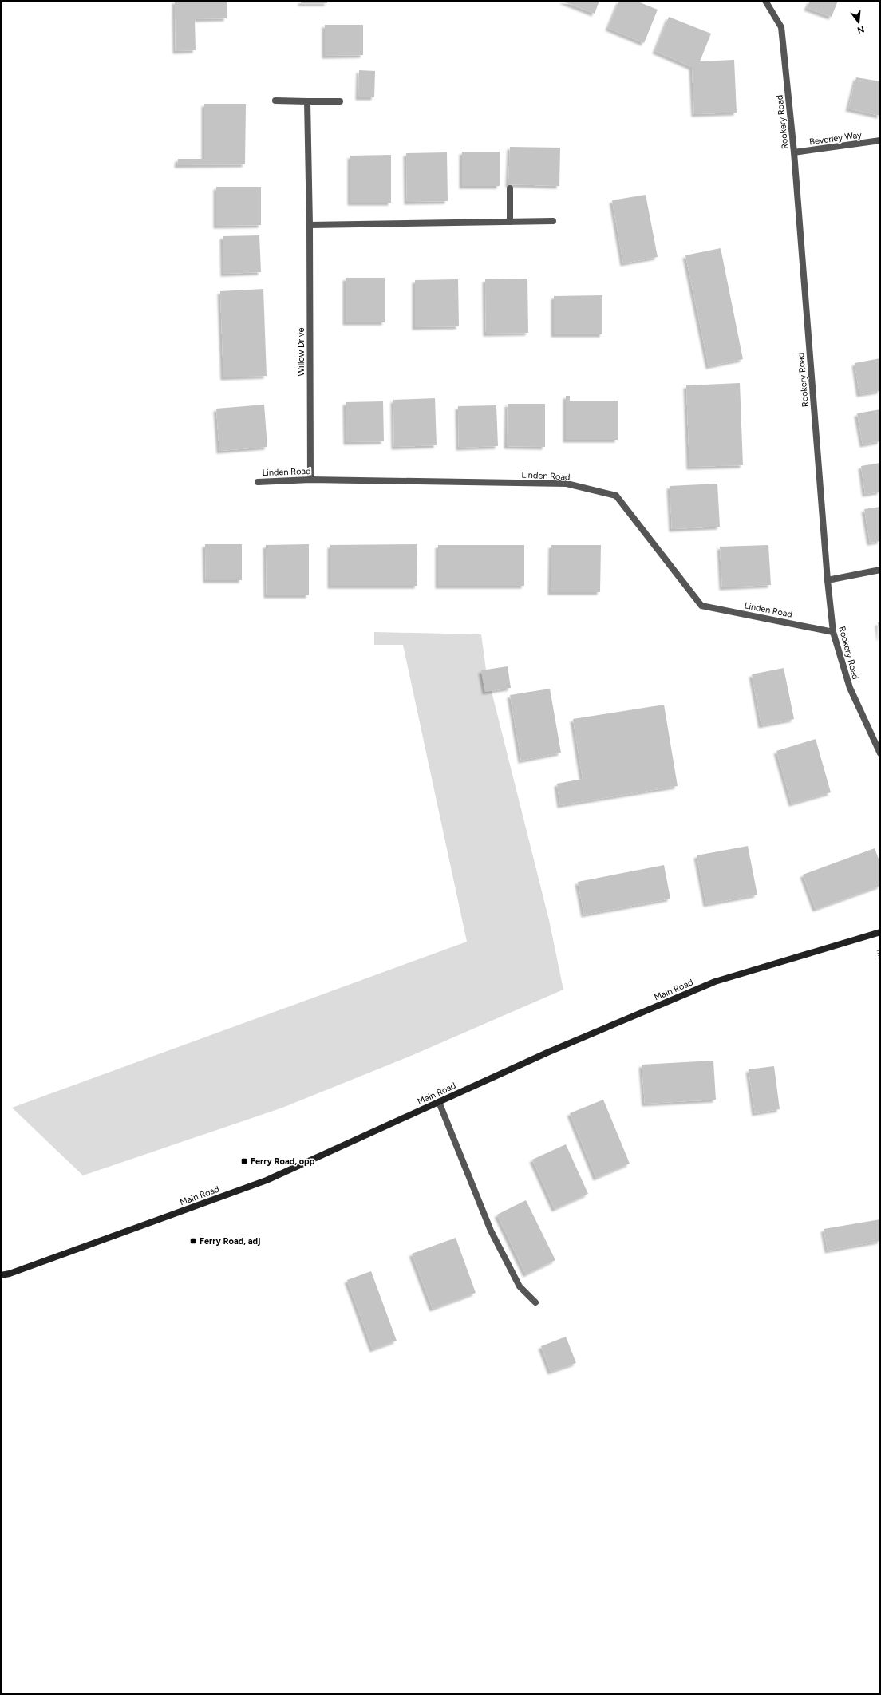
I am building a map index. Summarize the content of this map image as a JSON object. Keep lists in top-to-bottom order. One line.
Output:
{"streets":{"street":["Rookery Road","Beverley Way","Willow Drive","Linden Road","Main Road"]},"crossings":[["Rookery Road","Beverley Way"],["Rookery Road","Linden Road"],["Willow Drive","Linden Road"]],"places":{"transit":["Ferry Road, opp","Ferry Road, adj"]},"north":"bottom"}
